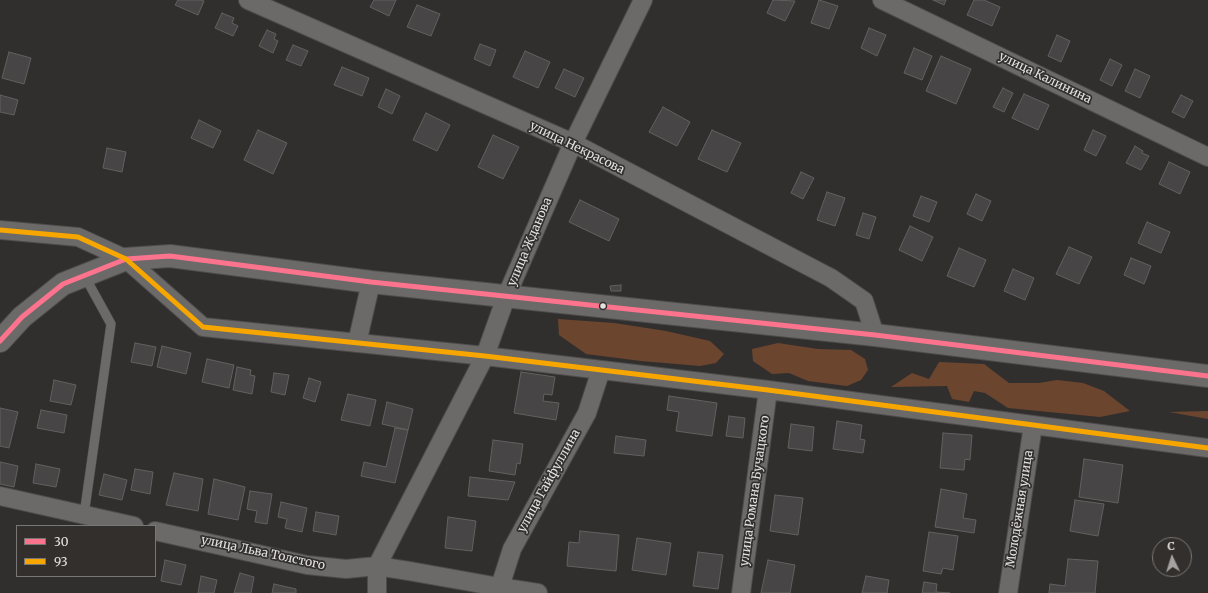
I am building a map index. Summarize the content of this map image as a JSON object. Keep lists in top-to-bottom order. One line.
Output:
{"streets":{"street":["улица Калинина","улица Некрасова","улица Жданова","улица Гайфуллина","улица Романа Бучацкого","Молодёжная улица","улица Льва Толстого"]},"crossings":[["улица Некрасова","улица Жданова"],["улица Жданова","улица Льва Толстого"],["улица Гайфуллина","улица Льва Толстого"]],"lines":["transit line 93","transit line 30"],"legend":["30","93"],"north":"top"}
